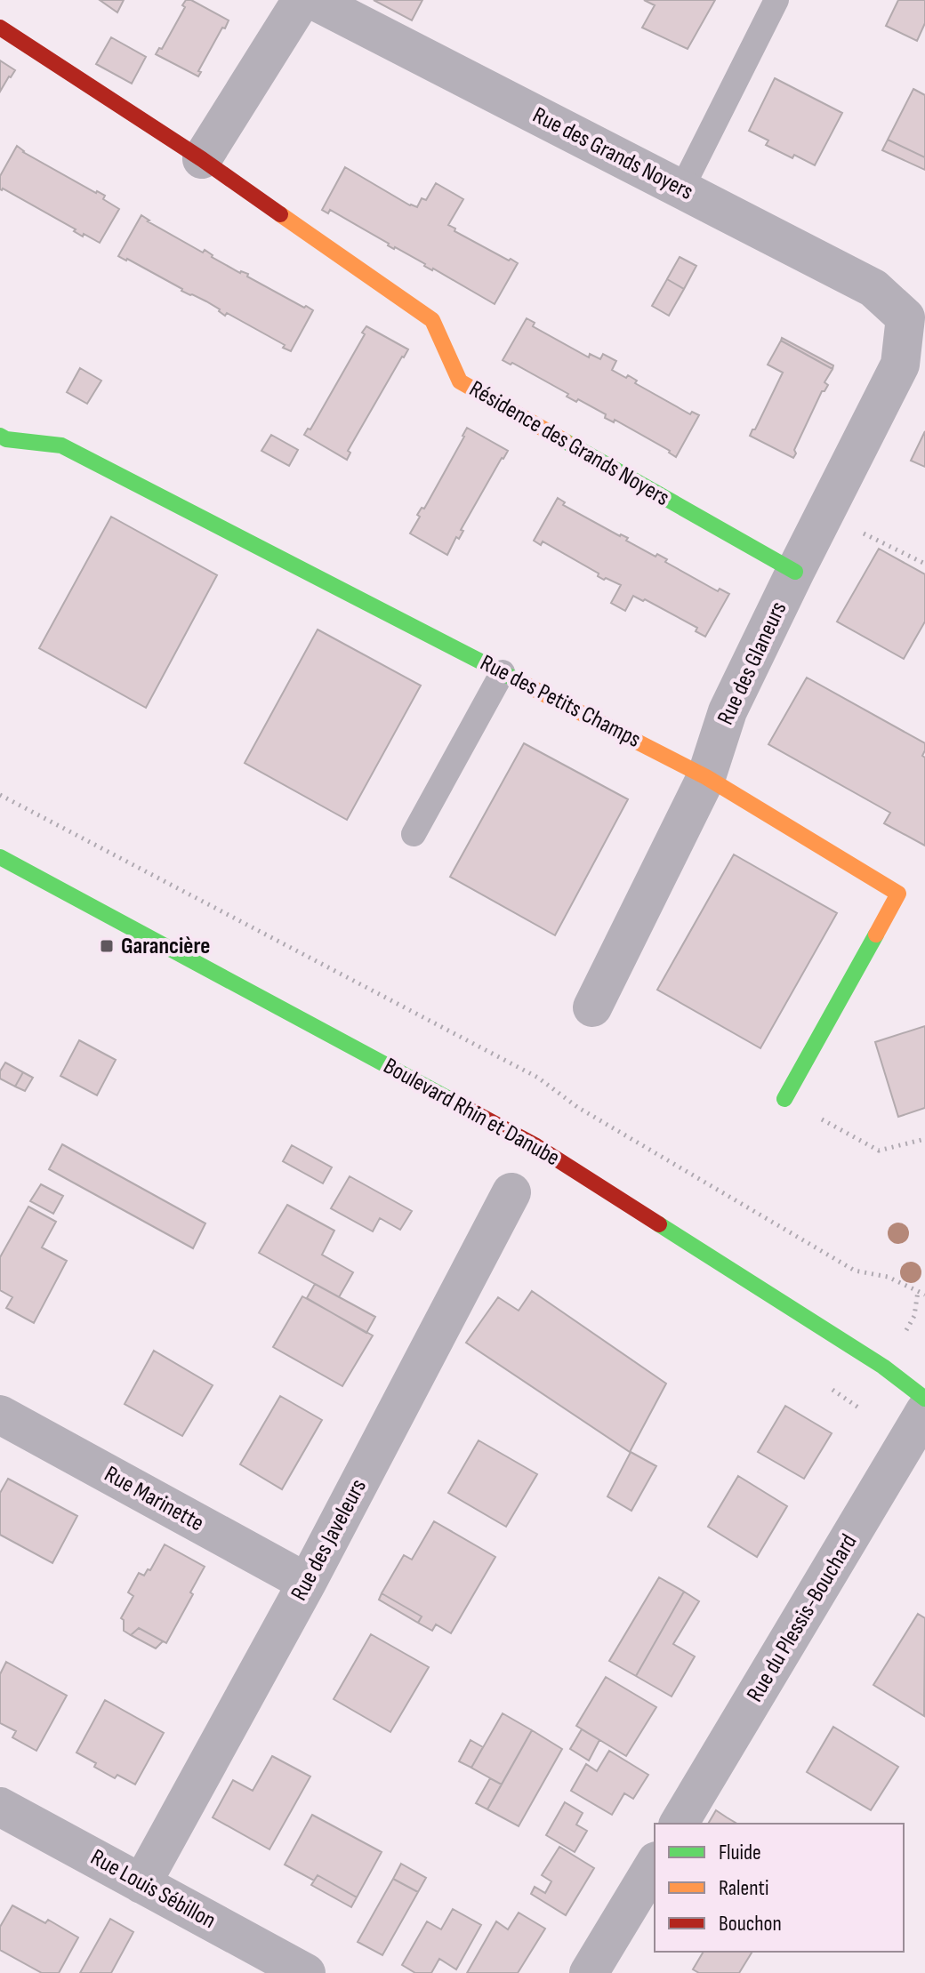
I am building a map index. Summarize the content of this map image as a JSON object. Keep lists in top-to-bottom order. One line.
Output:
{"streets":{"street":["Rue des Grands Noyers","Résidence des Grands Noyers","Rue des Glaneurs","Rue des Petits Champs","Boulevard Rhin et Danube","Rue Marinette","Rue des Javeleurs","Rue du Plessis-Bouchard","Rue Louis Sébillon"]},"crossings":[["Rue des Grands Noyers","Rue des Glaneurs"],["Résidence des Grands Noyers","Rue des Glaneurs"],["Rue des Glaneurs","Rue des Petits Champs"],["Rue Marinette","Rue des Javeleurs"],["Rue des Javeleurs","Rue Louis Sébillon"]],"places":{"transit":["Garancière"]},"legend":["Fluide","Ralenti","Bouchon"]}
